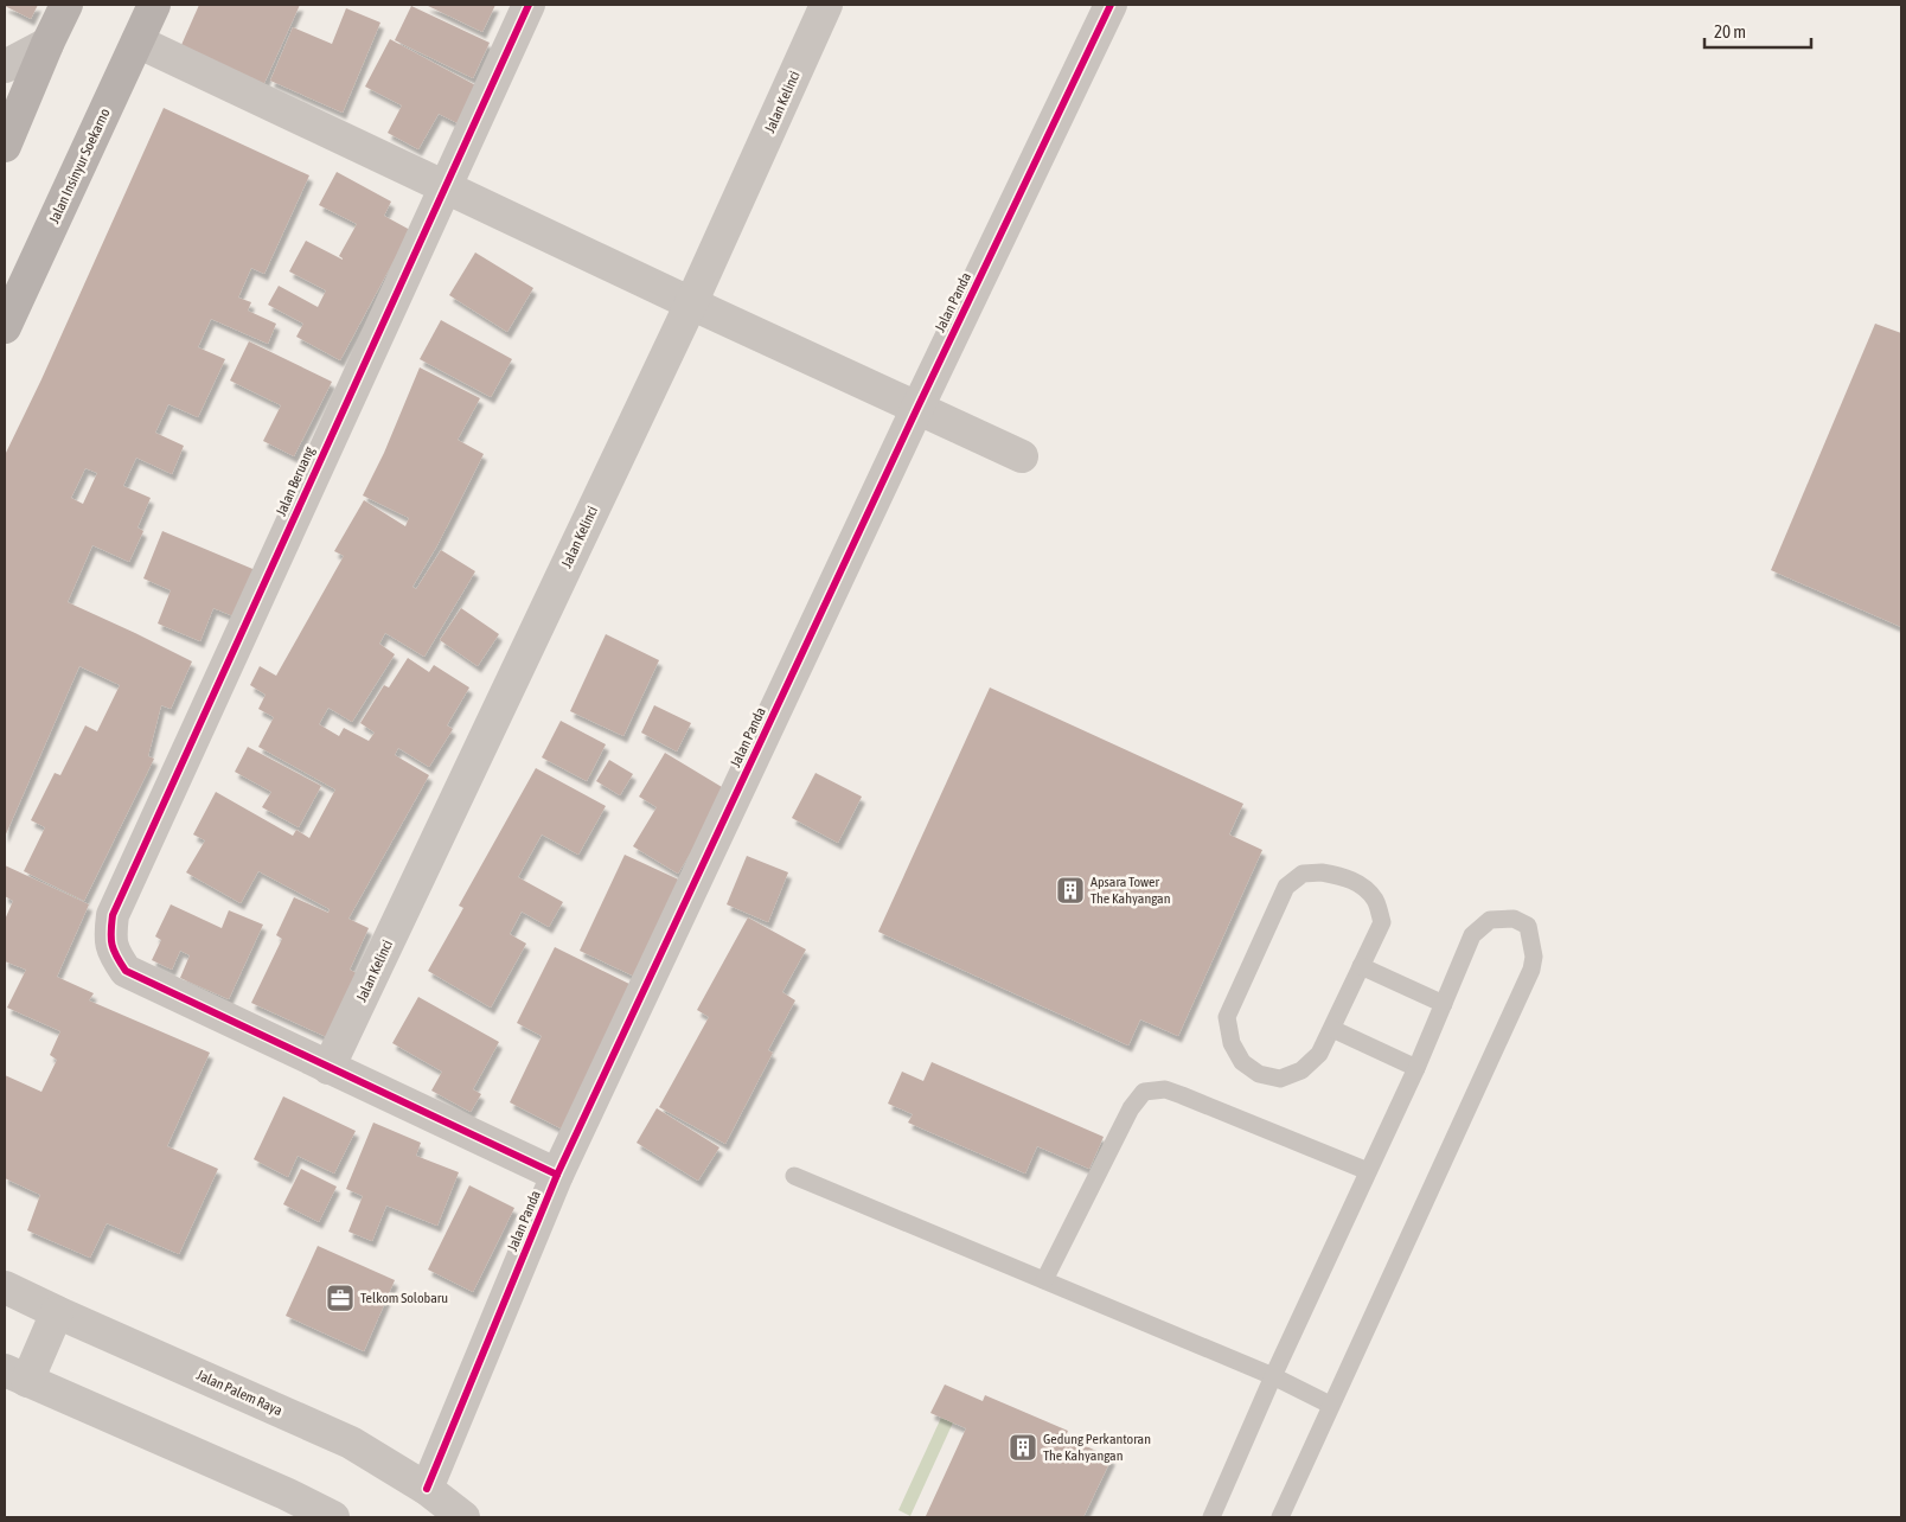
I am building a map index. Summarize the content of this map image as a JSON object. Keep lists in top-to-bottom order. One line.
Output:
{"streets":{"main road":["Jalan Insinyur Soekarno"],"street":["Jalan Kelinci","Jalan Panda","Jalan Beruang","Jalan Palem Raya"]},"crossings":[["Jalan Kelinci","Jalan Beruang"],["Jalan Panda","Jalan Palem Raya"]],"places":{"building":["Apsara Tower The Kahyangan","Gedung Perkantoran The Kahyangan"],"office":["Telkom Solobaru"]},"scale_bar":"20 m"}
